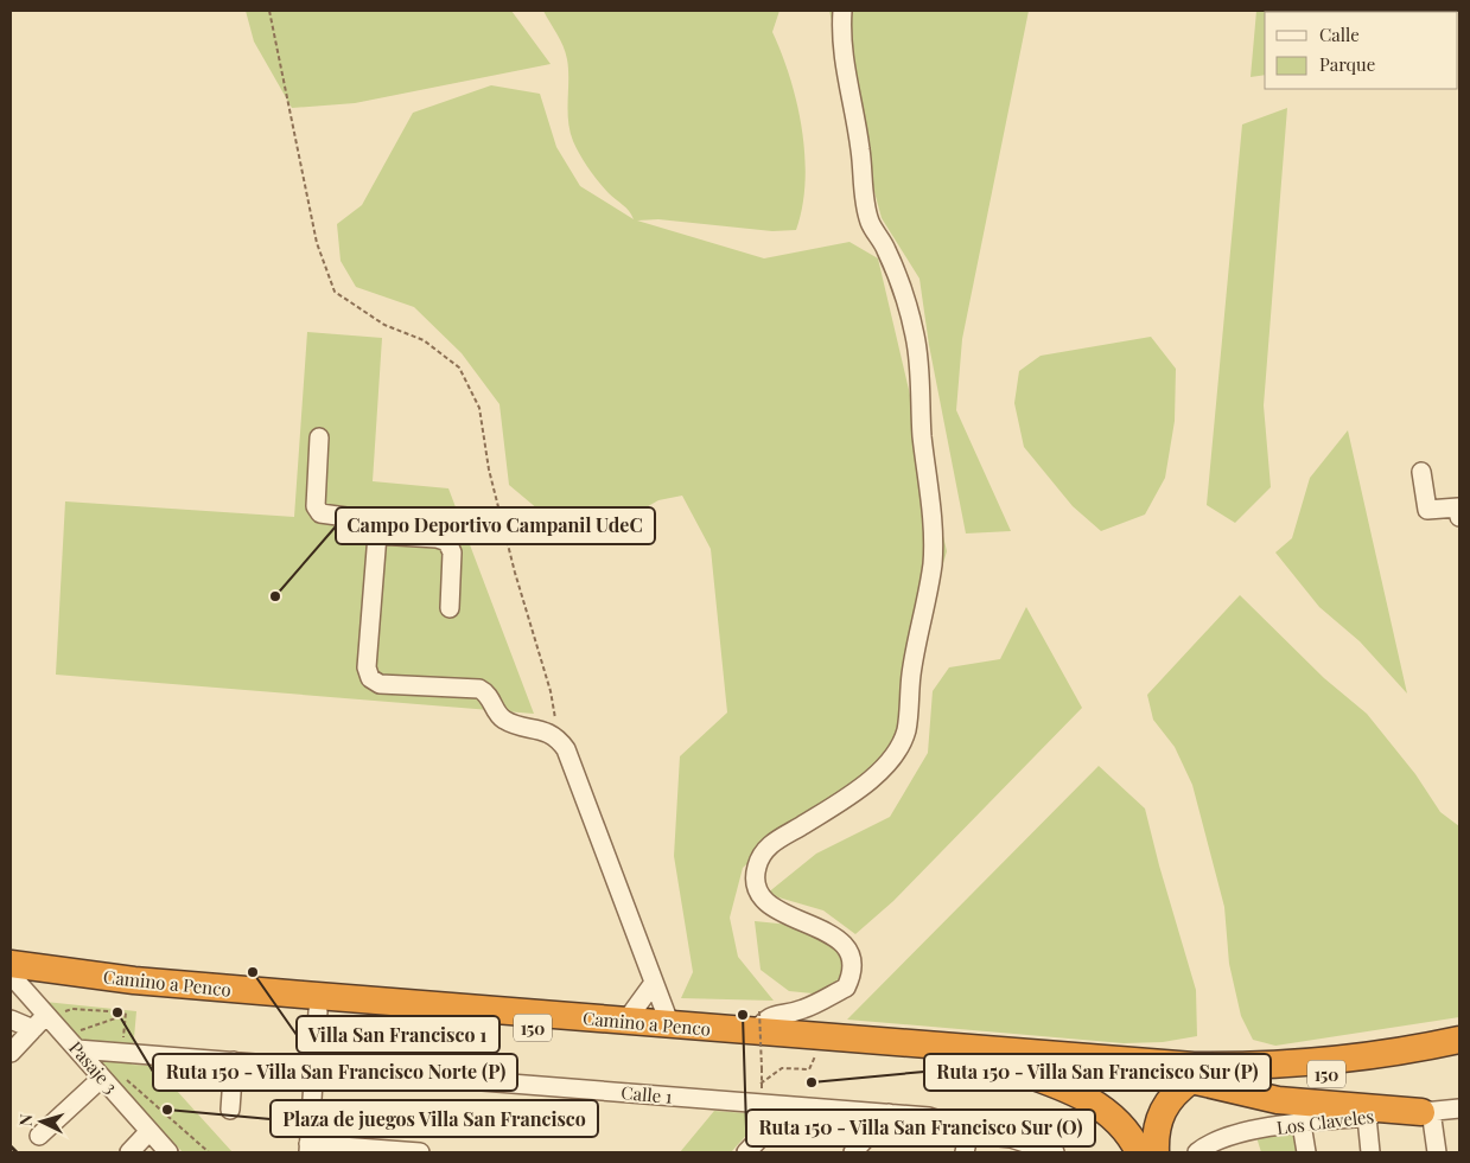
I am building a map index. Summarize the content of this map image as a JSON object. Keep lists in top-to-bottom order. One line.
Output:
{"streets":{"highway":["Camino a Penco","150"],"street":["Pasaje 3","Calle 1","Los Claveles"]},"crossings":[["Camino a Penco","Pasaje 3"],["Pasaje 3","Calle 1"]],"places":["Campo Deportivo Campanil UdeC","Villa San Francisco 1","Ruta 150 - Villa San Francisco Norte (P)","Ruta 150 - Villa San Francisco Sur (O)","Ruta 150 - Villa San Francisco Sur (P)","Plaza de juegos Villa San Francisco"],"legend":["Calle","Parque"],"north":"left"}
